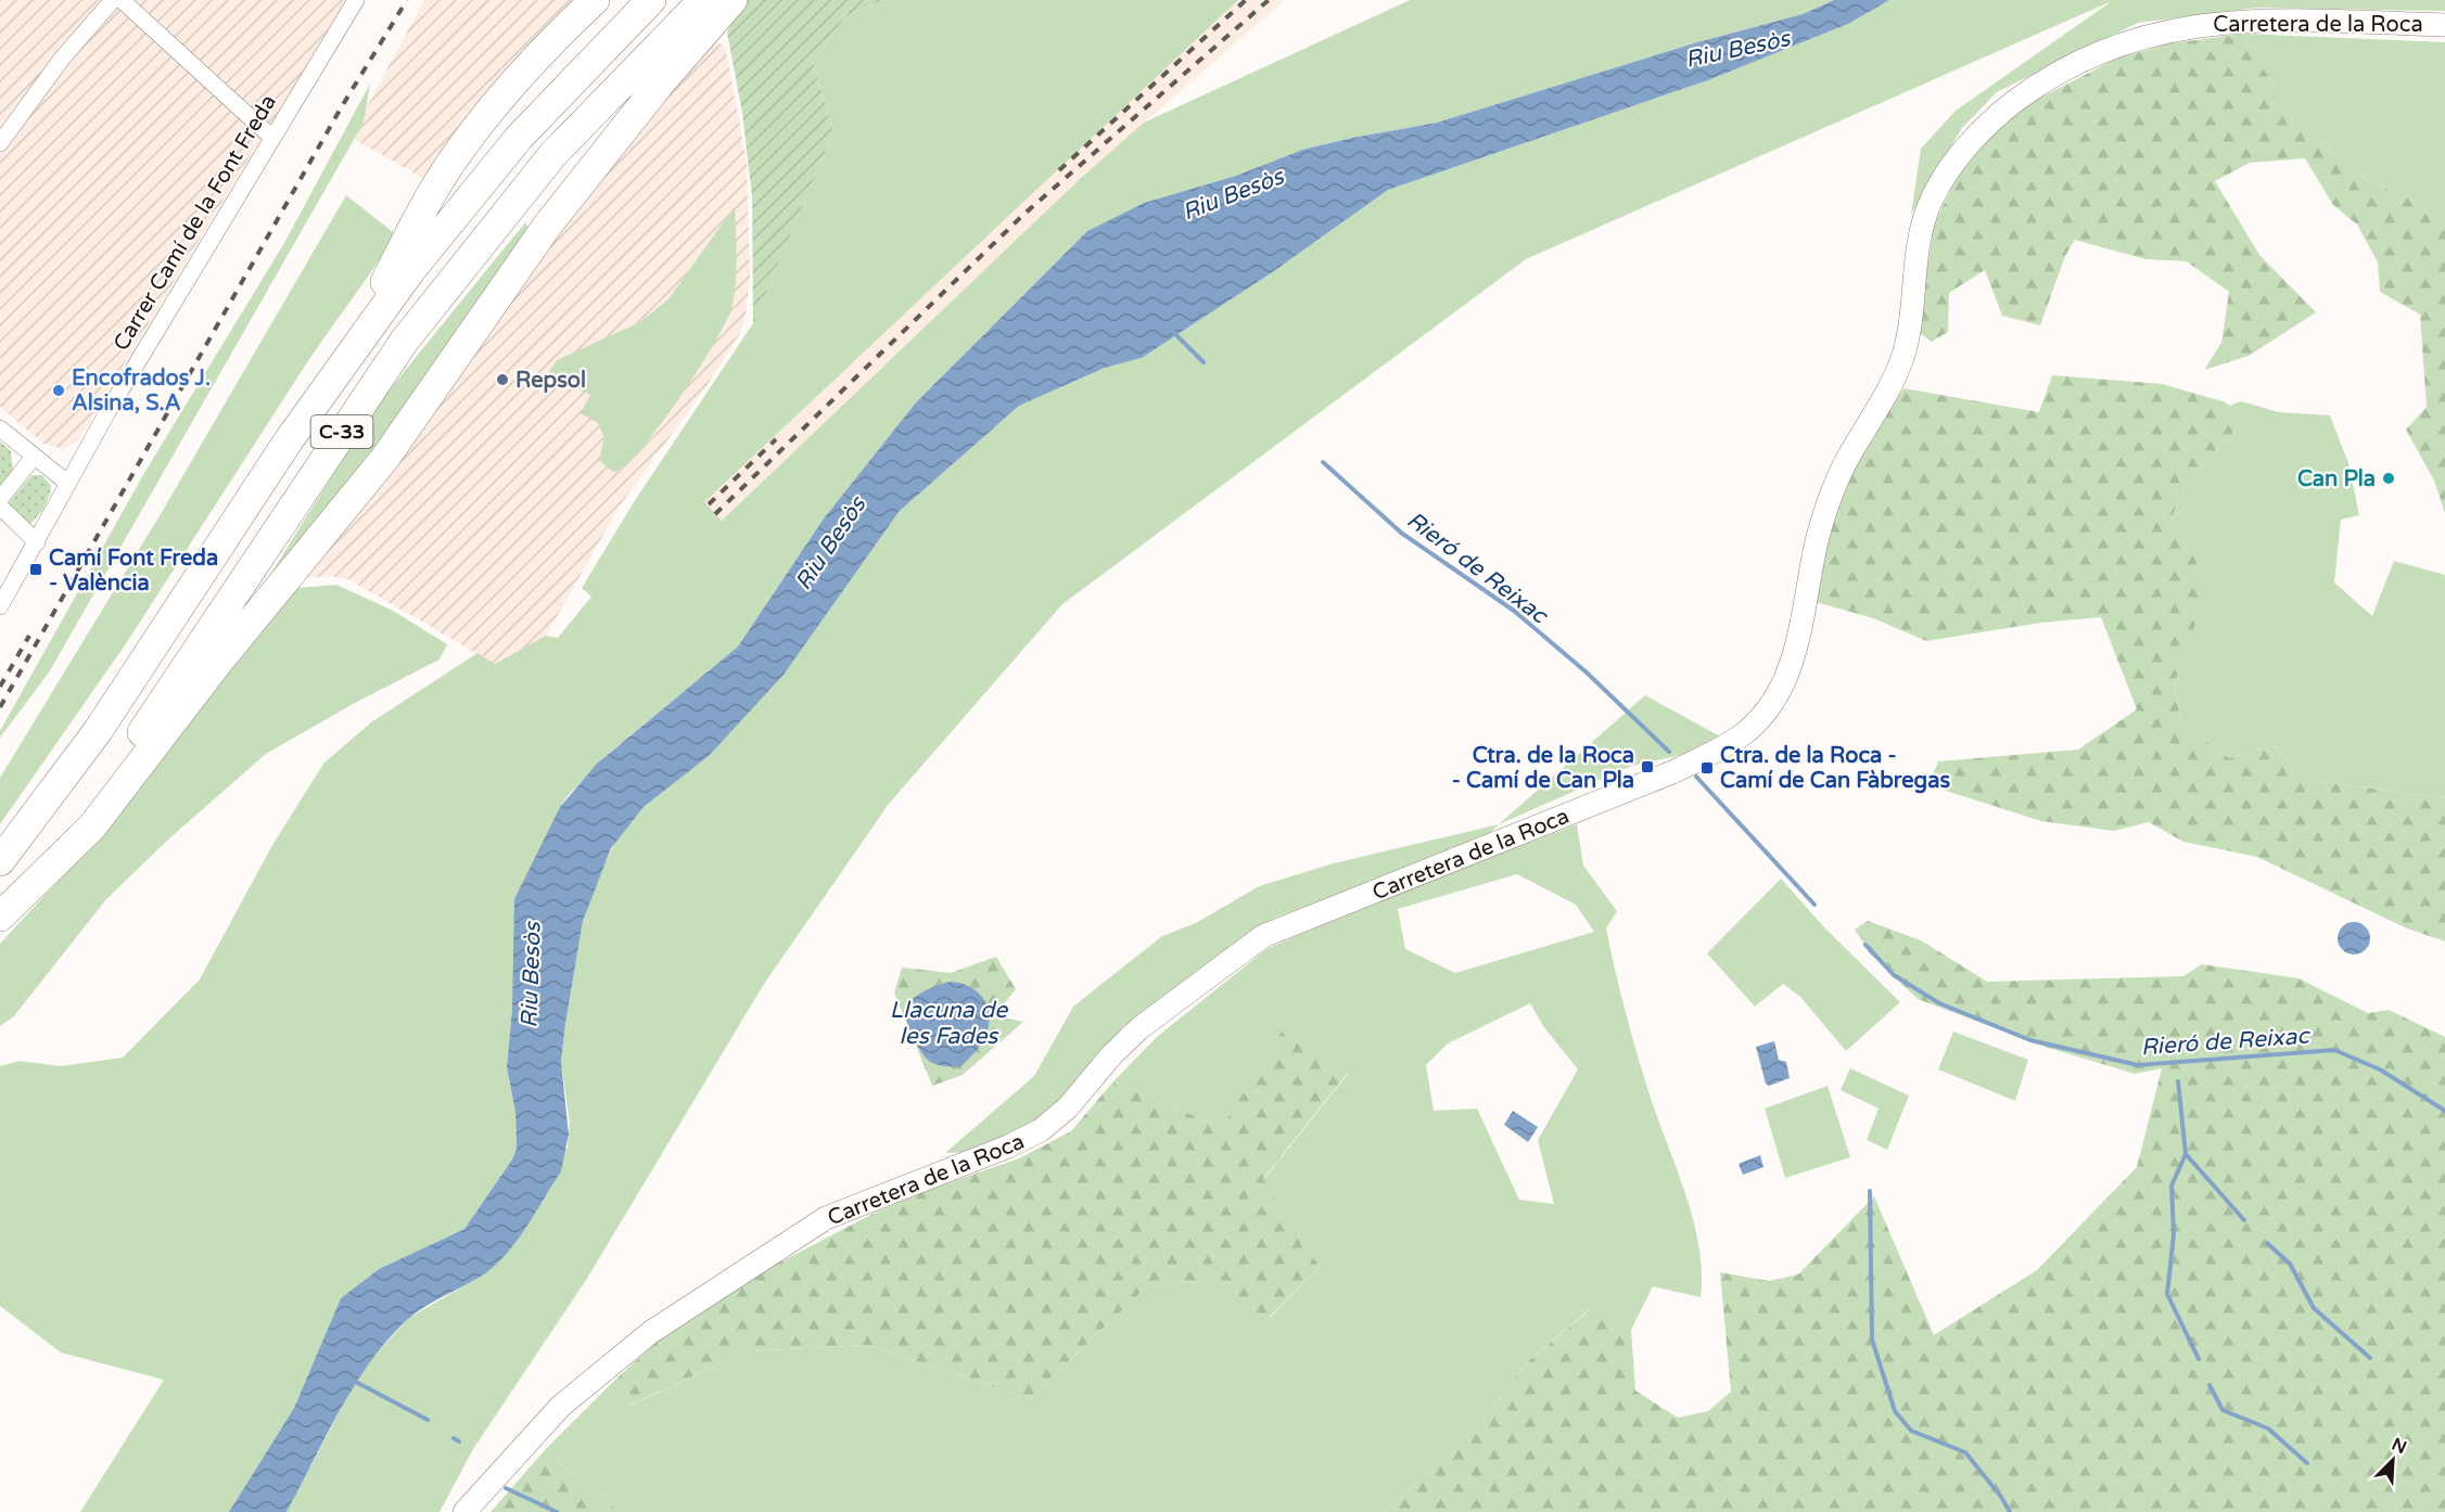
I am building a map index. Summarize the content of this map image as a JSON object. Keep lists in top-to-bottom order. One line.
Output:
{"streets":{"highway":["C-33"],"street":["Carretera de la Roca","Carrer Camí de la Font Freda"]},"water":["Riu Besòs","Rieró de Reixac","Llacuna de les Fades"],"places":{"other":["Repsol","Encofrados J. Alsina, S.A","Can Pla"],"transit":["Camí Font Freda - València","Ctra. de la Roca - Camí de Can Pla","Ctra. de la Roca - Camí de Can Fàbregas"]},"north":"top right"}
